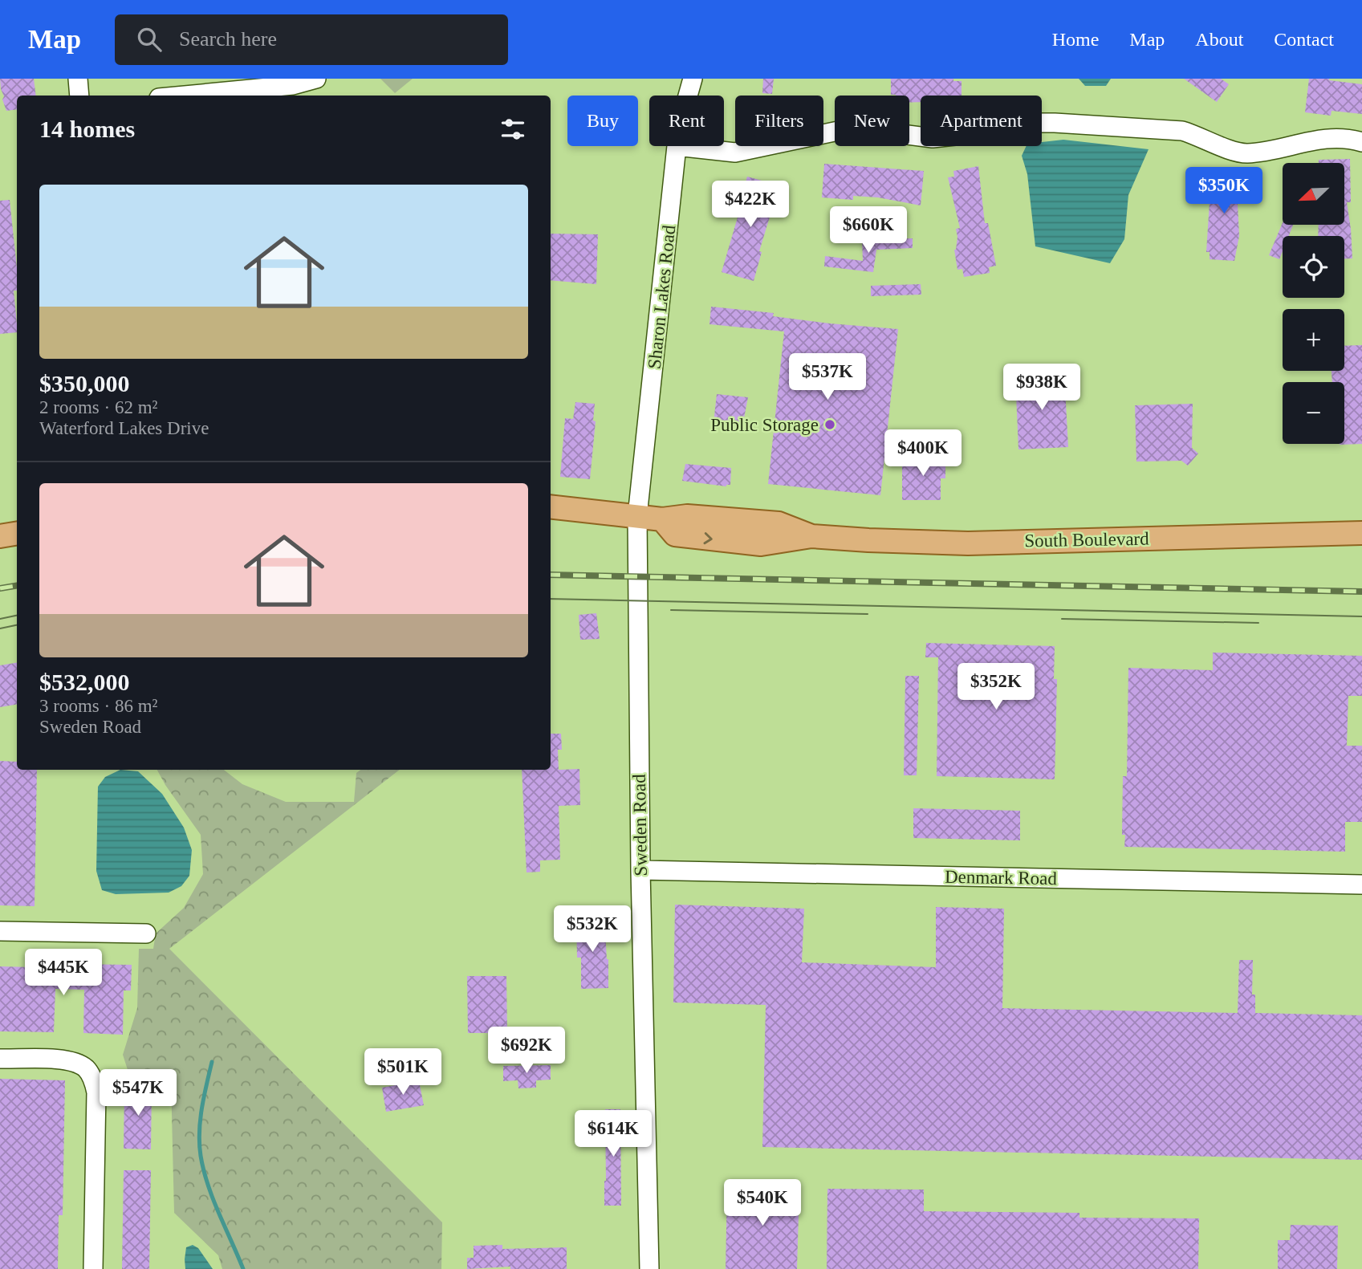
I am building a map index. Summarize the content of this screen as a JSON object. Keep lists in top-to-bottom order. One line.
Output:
{"streets":{"main road":["South Boulevard"],"street":["Sharon Lakes Road","Sweden Road","Denmark Road"]},"crossings":[["Sharon Lakes Road","South Boulevard"],["Sharon Lakes Road","Sweden Road"],["South Boulevard","Sweden Road"],["Sweden Road","Denmark Road"]],"places":["Public Storage"],"north":"bottom left","page":{"header":"Map","search":"Search here","nav":["Home","Map","About","Contact"],"chip":["Buy","Rent","Filters","New","Apartment"],"heading":"14 homes","map_buttons":["+","−"],"list":[{"name":"$350,000","note":"2 rooms · 62 m² · Waterford Lakes Drive"},{"name":"$532,000","note":"3 rooms · 86 m² · Sweden Road"}],"price":["$350K","$422K","$660K","$537K","$938K","$400K","$352K","$532K","$445K","$692K","$501K","$547K","$614K","$540K"]}}
